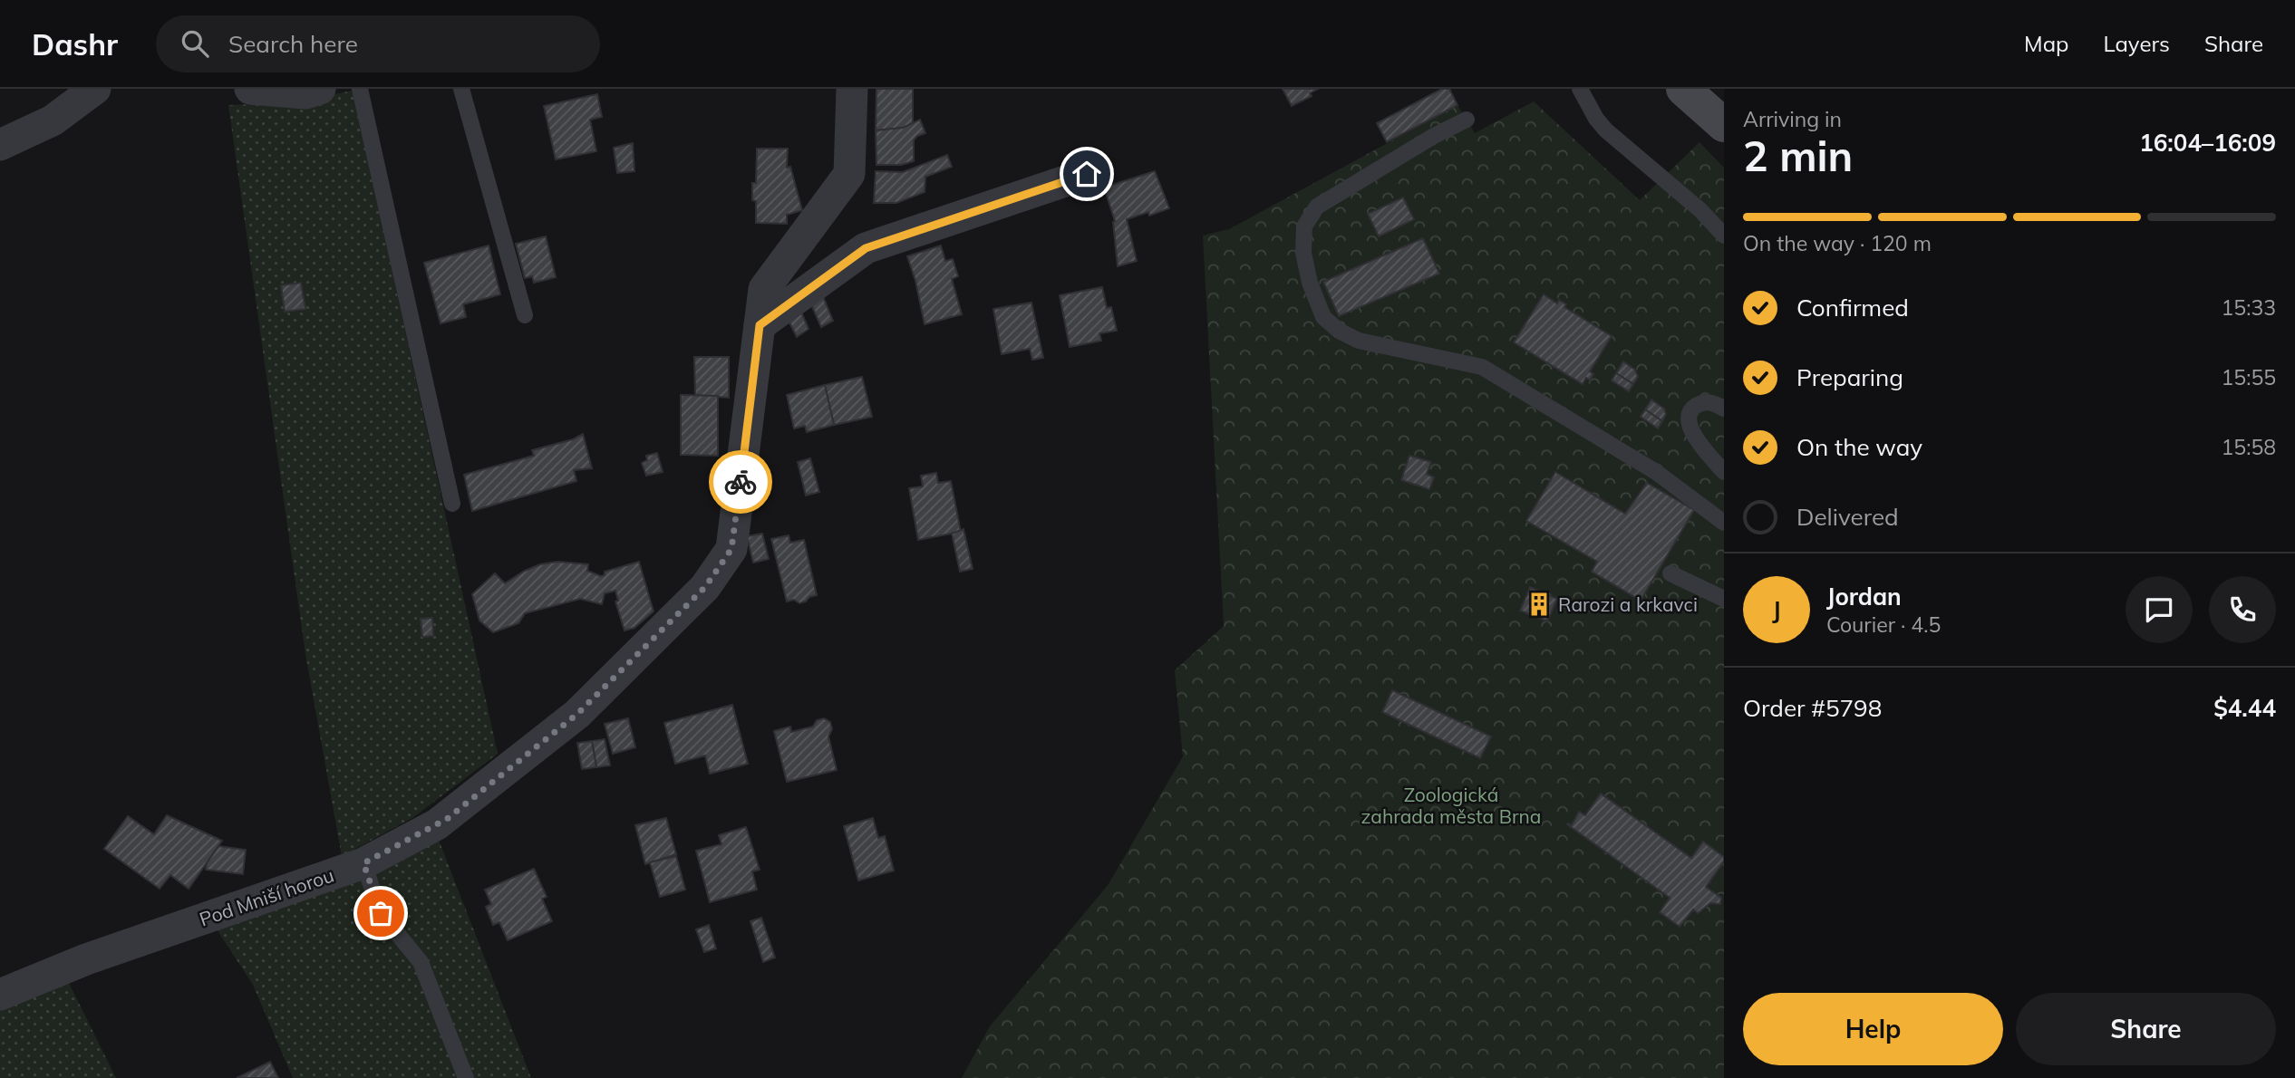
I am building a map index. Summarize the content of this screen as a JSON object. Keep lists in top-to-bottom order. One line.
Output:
{"streets":{"street":["Pod Mniší horou"]},"parks":["Zoologická zahrada města Brna"],"places":{"building":["Rarozi a krkavci"]},"page":{"header":"Dashr","search":"Search here","nav":["Map","Layers","Share"],"heading":["2 min","Arriving in","16:04–16:09"],"panel":["Jordan","Courier · 4.5","Order #5798","$4.44"],"bar":"On the way · 120 m","list":[["Confirmed","15:33"],["Preparing","15:55"],["On the way","15:58"],"Delivered"],"round":"J","buttons":["Help","Share"]}}
